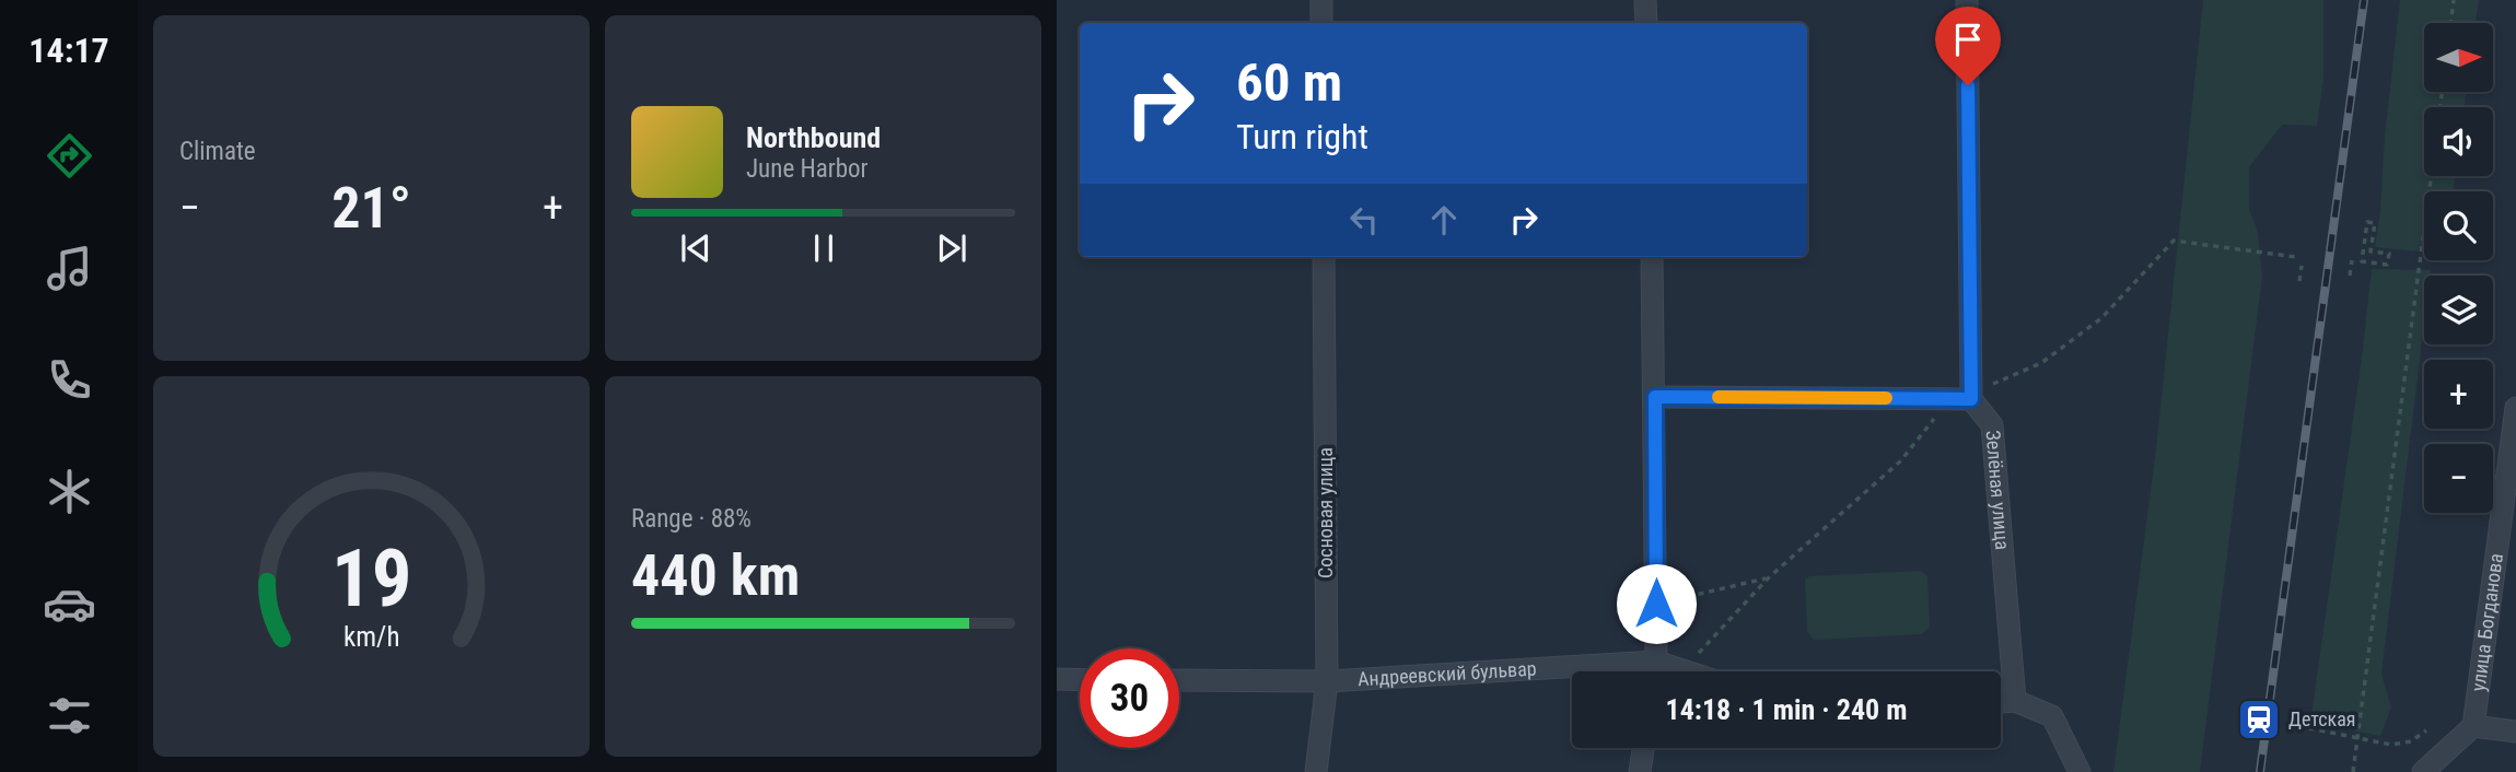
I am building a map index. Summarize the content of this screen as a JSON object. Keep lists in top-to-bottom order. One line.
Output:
{"streets":{"street":["Зелёная улица","Сосновая улица","улица Богданова","Андреевский бульвар"]},"crossings":[["Сосновая улица","Андреевский бульвар"]],"places":{"station":["Детская"]},"north":"right","page":{"tabs":"14:17","tile":["Climate",["Range · 88%","440 km"]],"map_buttons":["+","−"],"turn":["60 m","Turn right"],"song":["Northbound","June Harbor"],"heat":["−","21°","+"],"limit":"30","trip":"14:18 · 1 min · 240 m","gauge":["19","km/h"]}}
